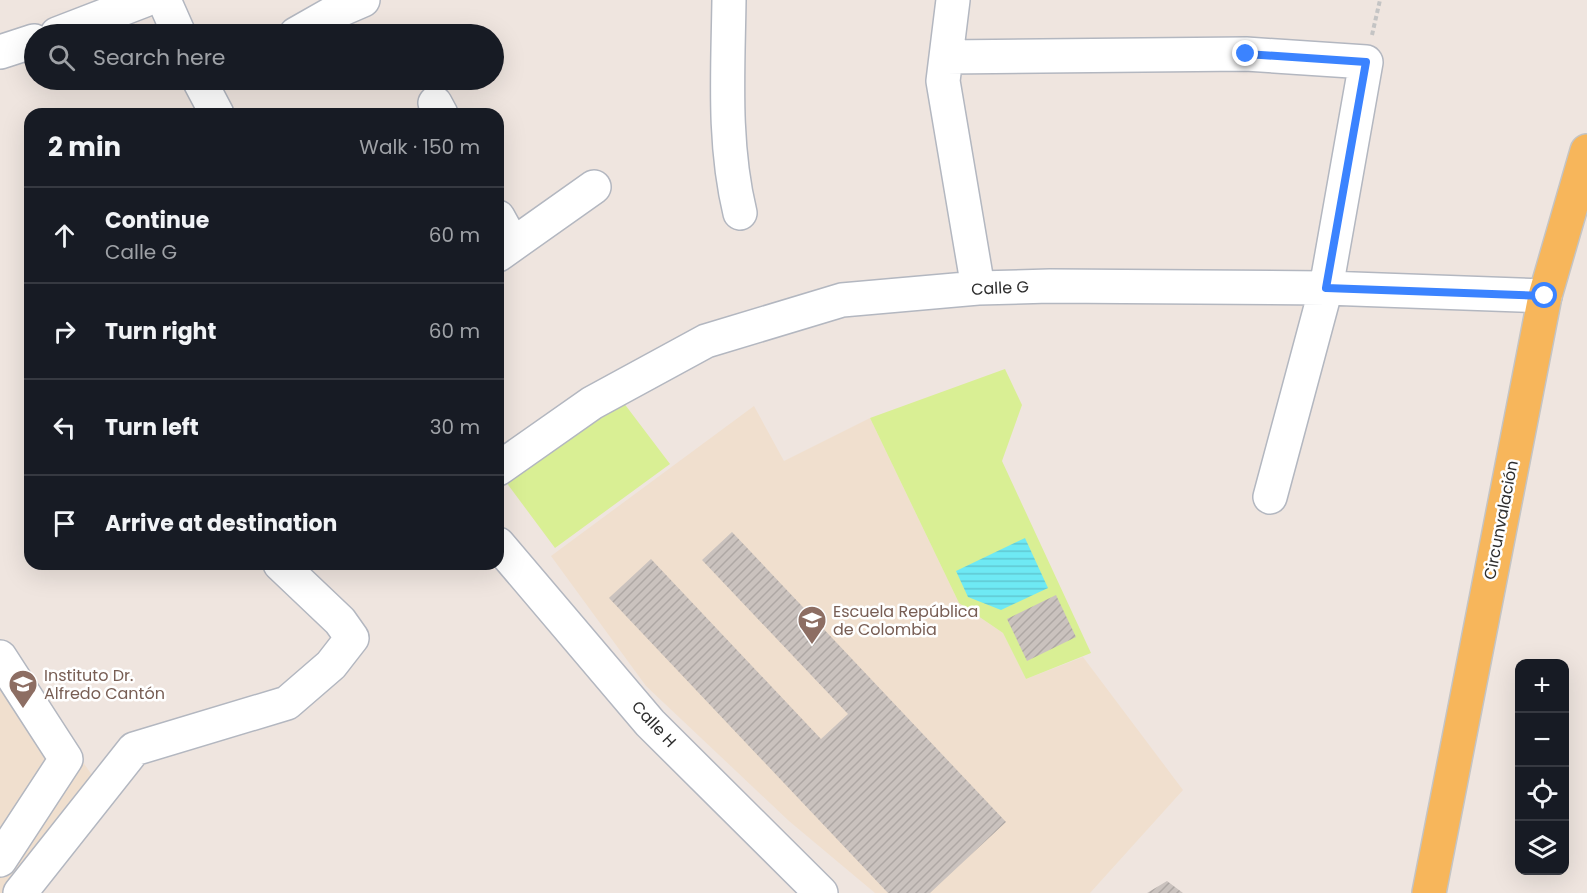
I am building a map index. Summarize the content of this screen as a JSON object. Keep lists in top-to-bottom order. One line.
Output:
{"streets":{"main road":["Circunvalación"],"street":["Calle G","Calle H"]},"crossings":[["Calle G","Circunvalación"]],"places":{"school or university":["Escuela República de Colombia","Instituto Dr. Alfredo Cantón"]},"page":{"search":"Search here","heading":["2 min","Walk · 150 m"],"list":[["Continue","Calle G","60 m"],["Turn right","60 m"],["Turn left","30 m"],"Arrive at destination"],"map_buttons":["+","−"]}}
